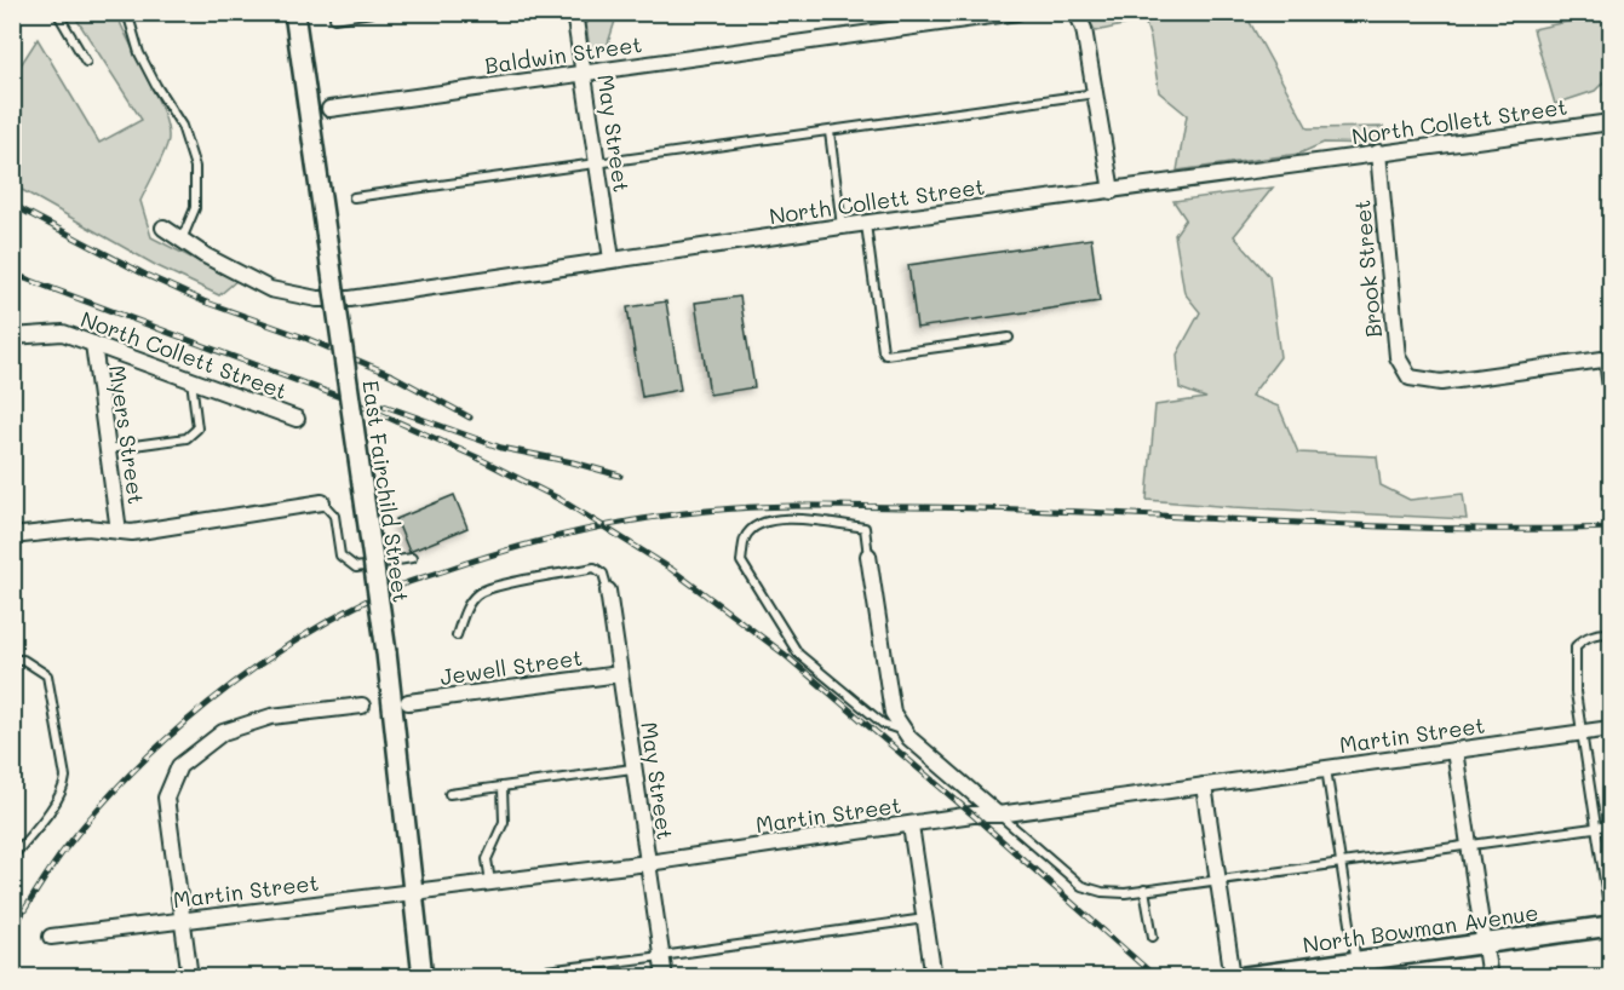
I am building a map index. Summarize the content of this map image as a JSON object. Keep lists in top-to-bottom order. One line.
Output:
{"streets":{"street":["Baldwin Street","North Collett Street","May Street","Brook Street","Myers Street","East Fairchild Street","Jewell Street","Martin Street","North Bowman Avenue"]},"crossings":[["Baldwin Street","May Street"],["North Collett Street","May Street"],["North Collett Street","Brook Street"],["North Collett Street","Myers Street"],["May Street","Jewell Street"],["May Street","Martin Street"],["East Fairchild Street","Martin Street"]]}
